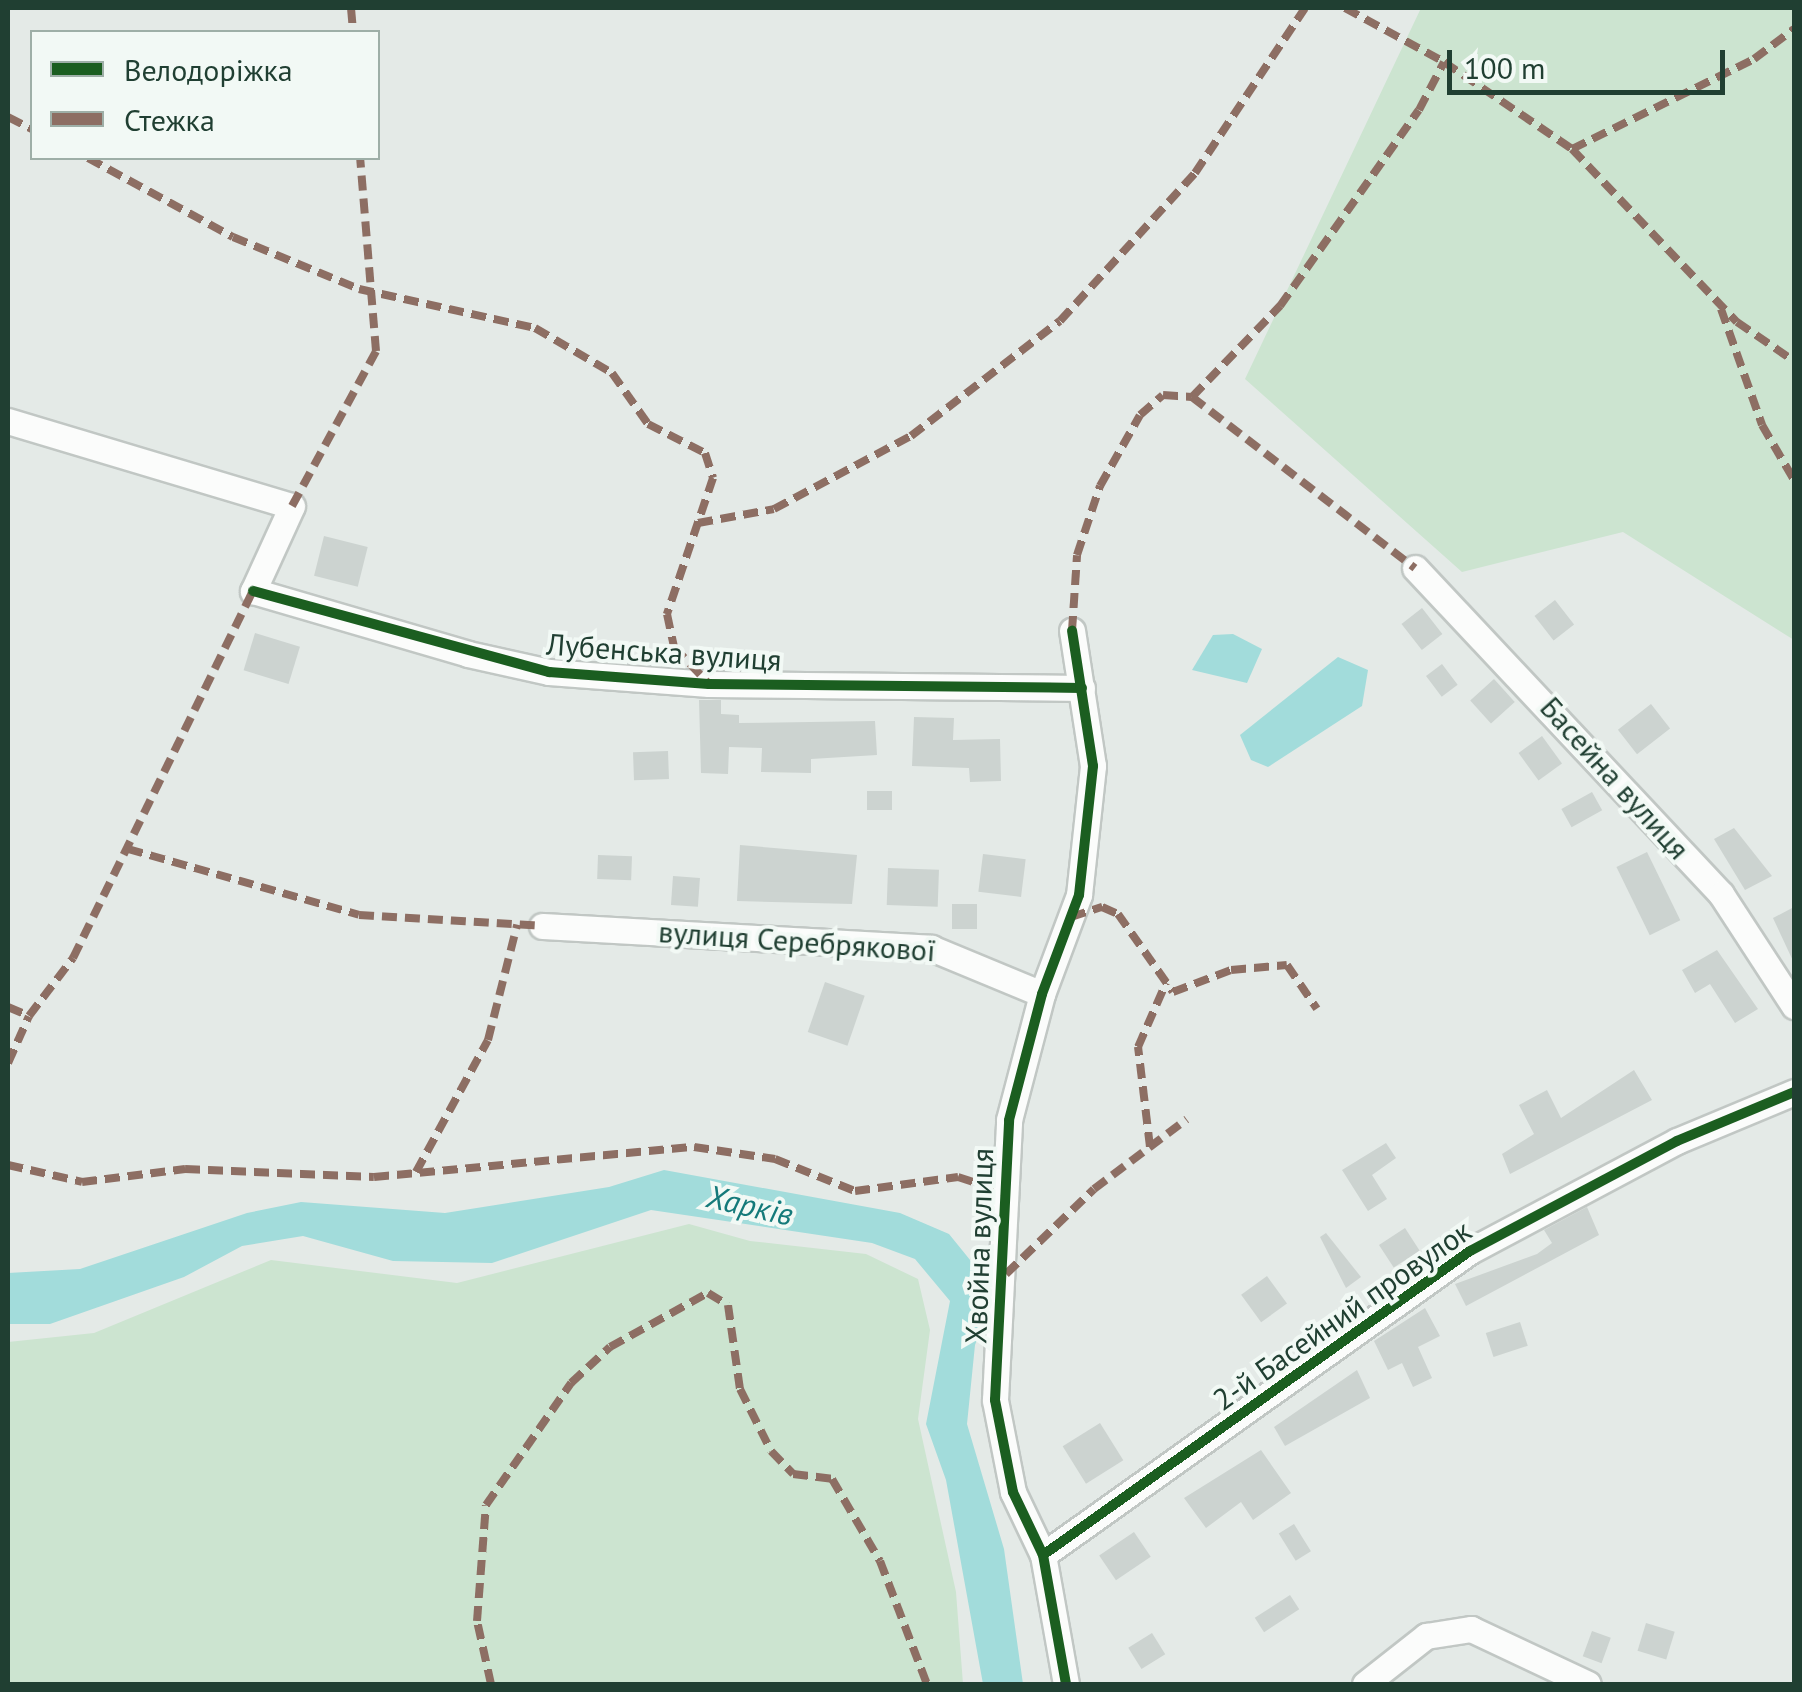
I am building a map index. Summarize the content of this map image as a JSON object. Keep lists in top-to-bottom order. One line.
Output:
{"streets":{"street":["Лубeнська вулиця","Басейна вулиця","вулиця Серебрякової","Хвойна вулиця","2-й Басейний провулок"]},"crossings":[["Лубeнська вулиця","Хвойна вулиця"],["вулиця Серебрякової","Хвойна вулиця"],["Хвойна вулиця","2-й Басейний провулок"]],"water":["Харків"],"legend":["Велодоріжка","Стежка"],"scale_bar":"100 m"}
